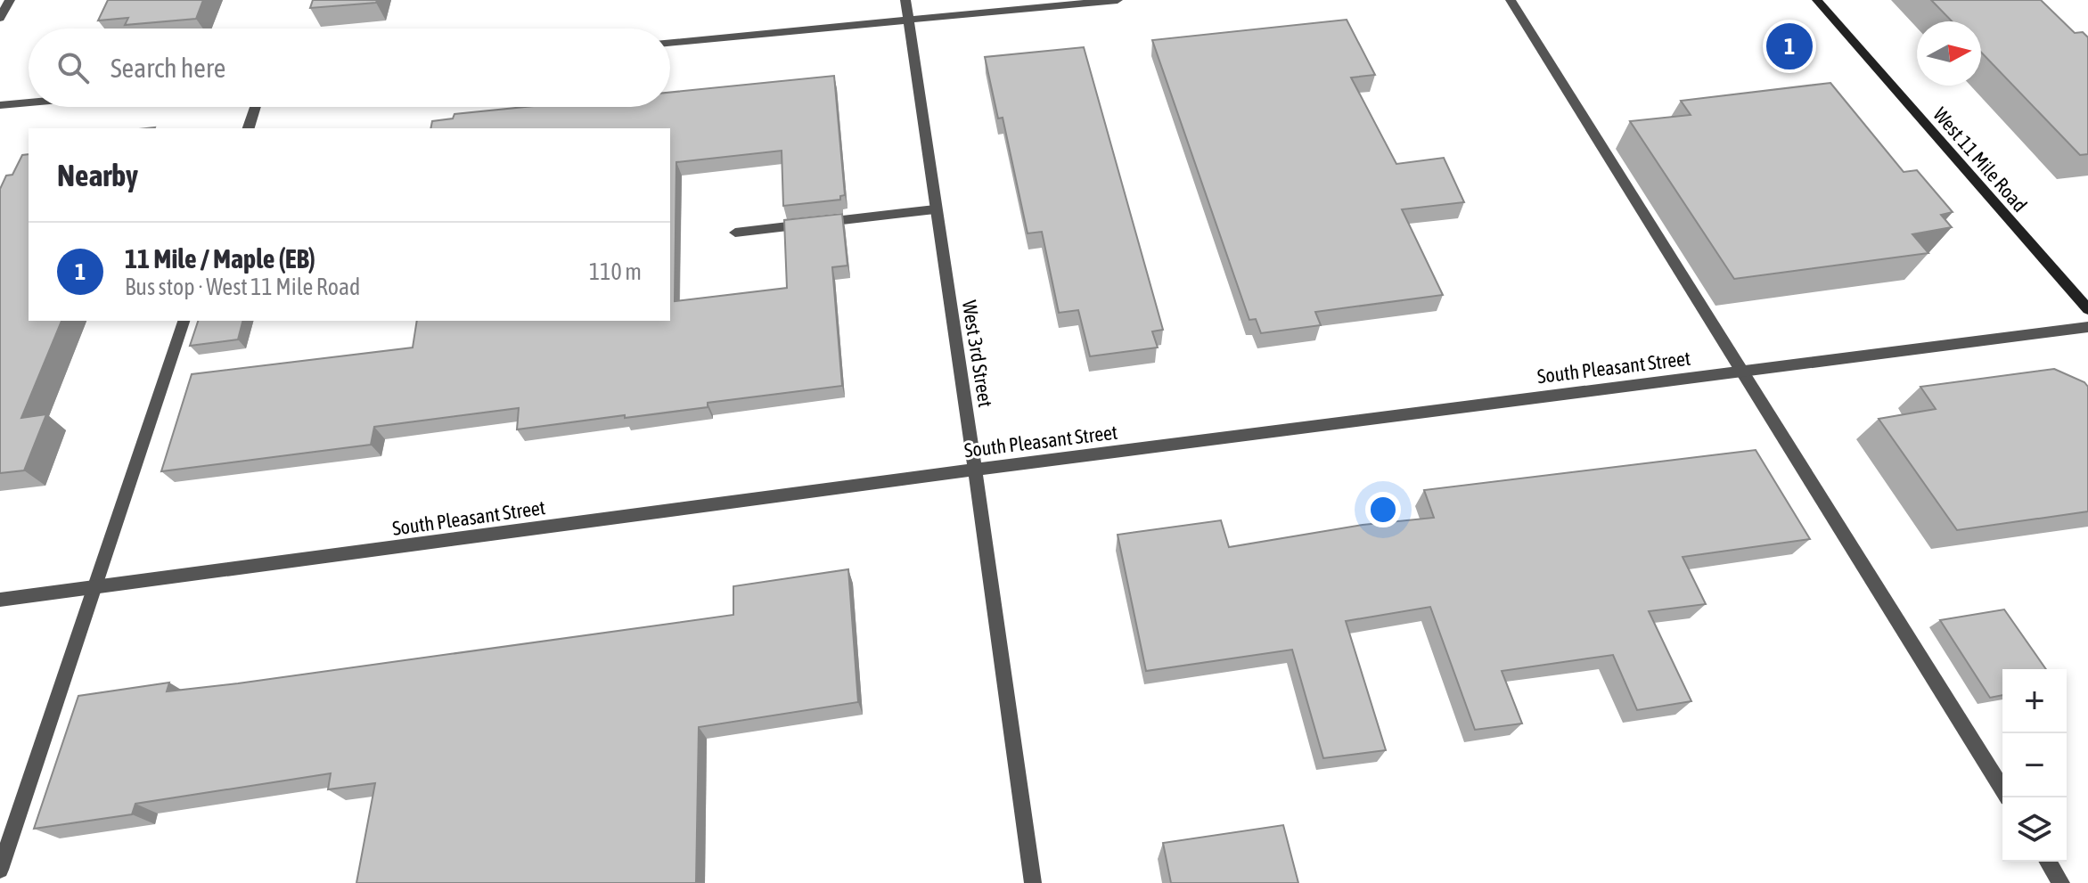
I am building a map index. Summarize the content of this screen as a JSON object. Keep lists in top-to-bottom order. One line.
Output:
{"streets":{"main road":["West 11 Mile Road"],"street":["West 3rd Street","South Pleasant Street"]},"crossings":[["West 3rd Street","South Pleasant Street"]],"north":"right","page":{"pins":"1","search":"Search here","heading":"Nearby","list":[{"mark":"1","name":"11 Mile / Maple (EB)","note":"Bus stop · West 11 Mile Road","value":"110 m"}],"map_buttons":["+","−"]}}
